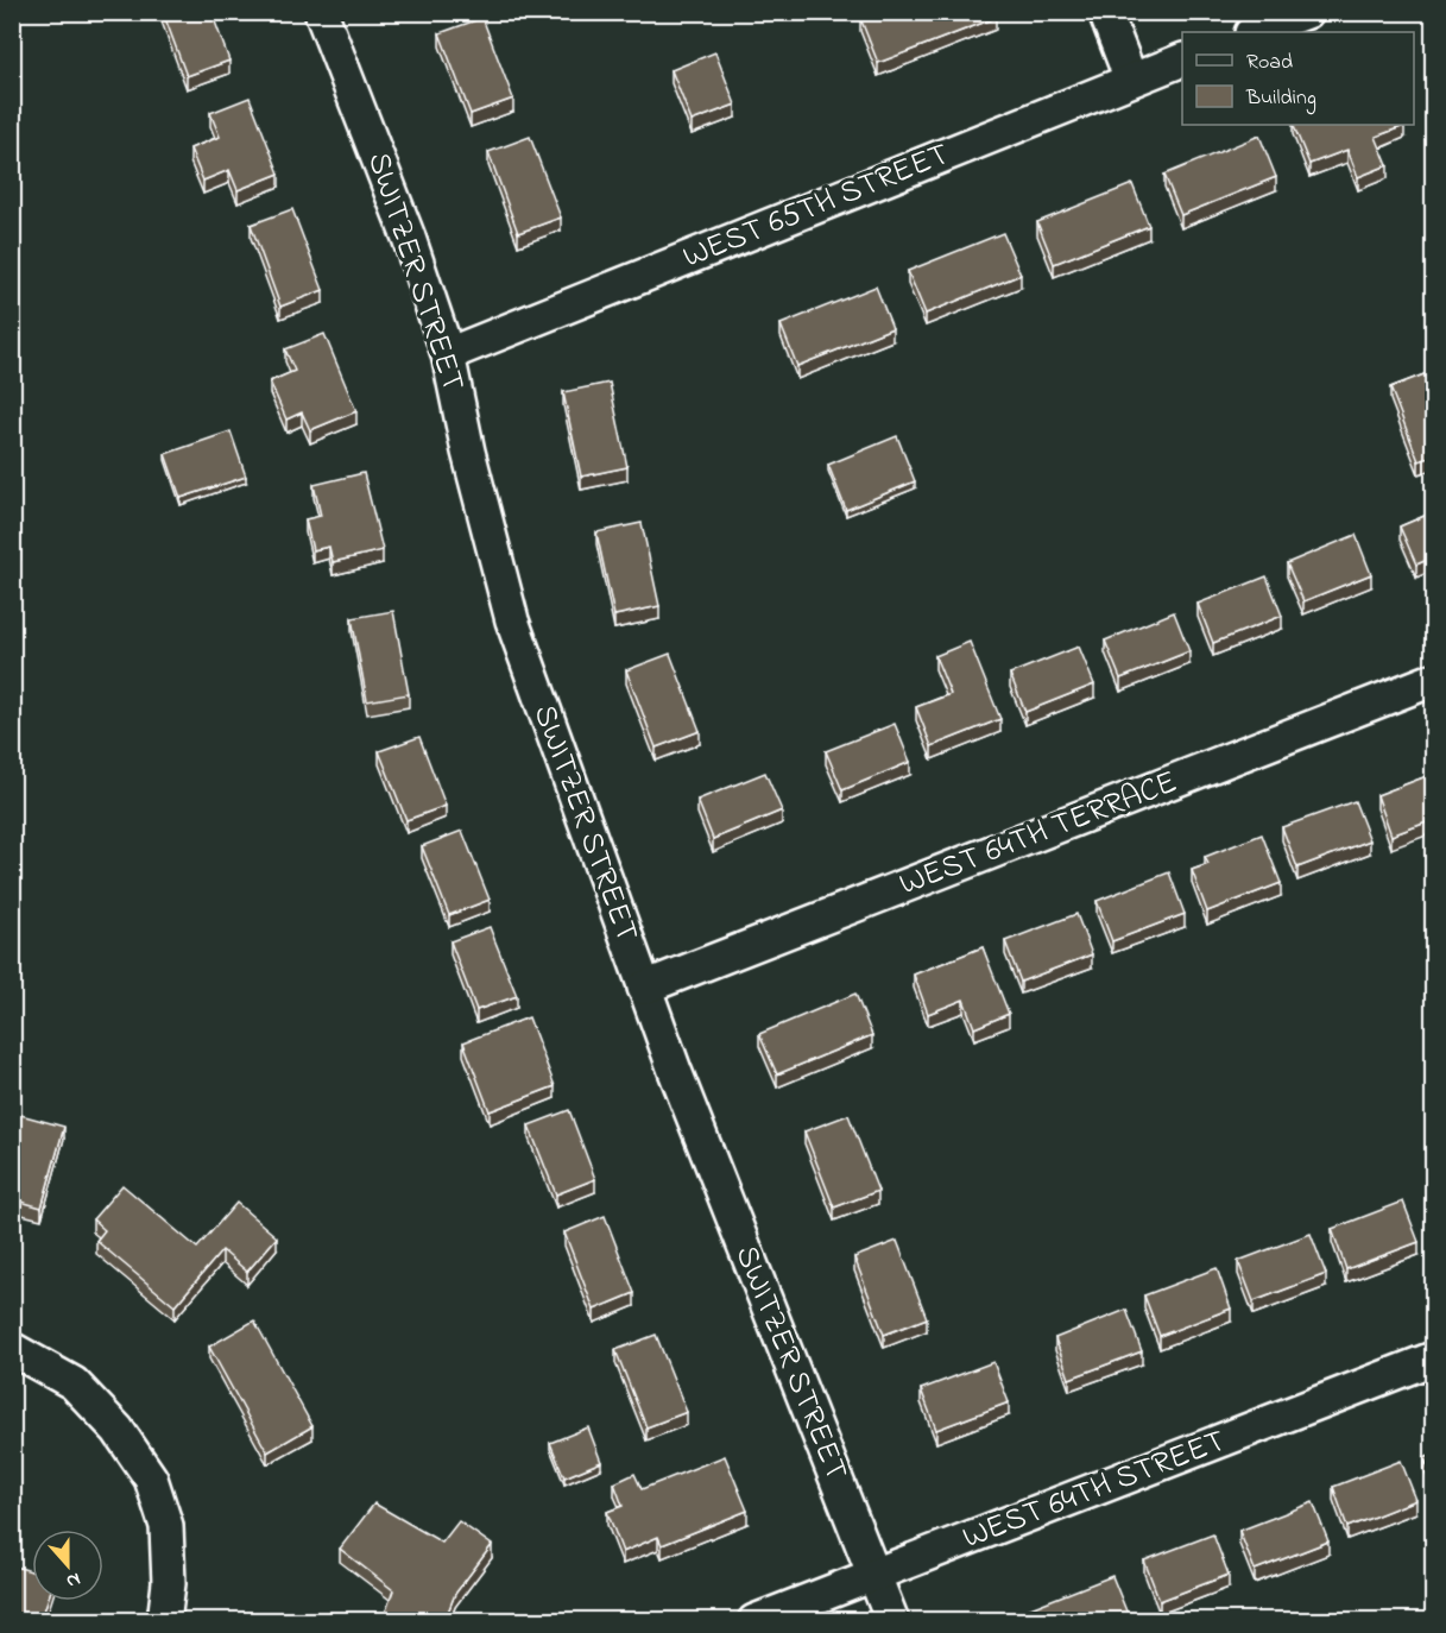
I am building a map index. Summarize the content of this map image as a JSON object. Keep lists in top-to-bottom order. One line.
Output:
{"streets":{"street":["WEST 65TH STREET","SWITZER STREET","WEST 64TH TERRACE","WEST 64TH STREET"]},"crossings":[["WEST 65TH STREET","SWITZER STREET"],["SWITZER STREET","WEST 64TH TERRACE"],["SWITZER STREET","WEST 64TH STREET"]],"legend":["Road","Building"],"north":"bottom"}
